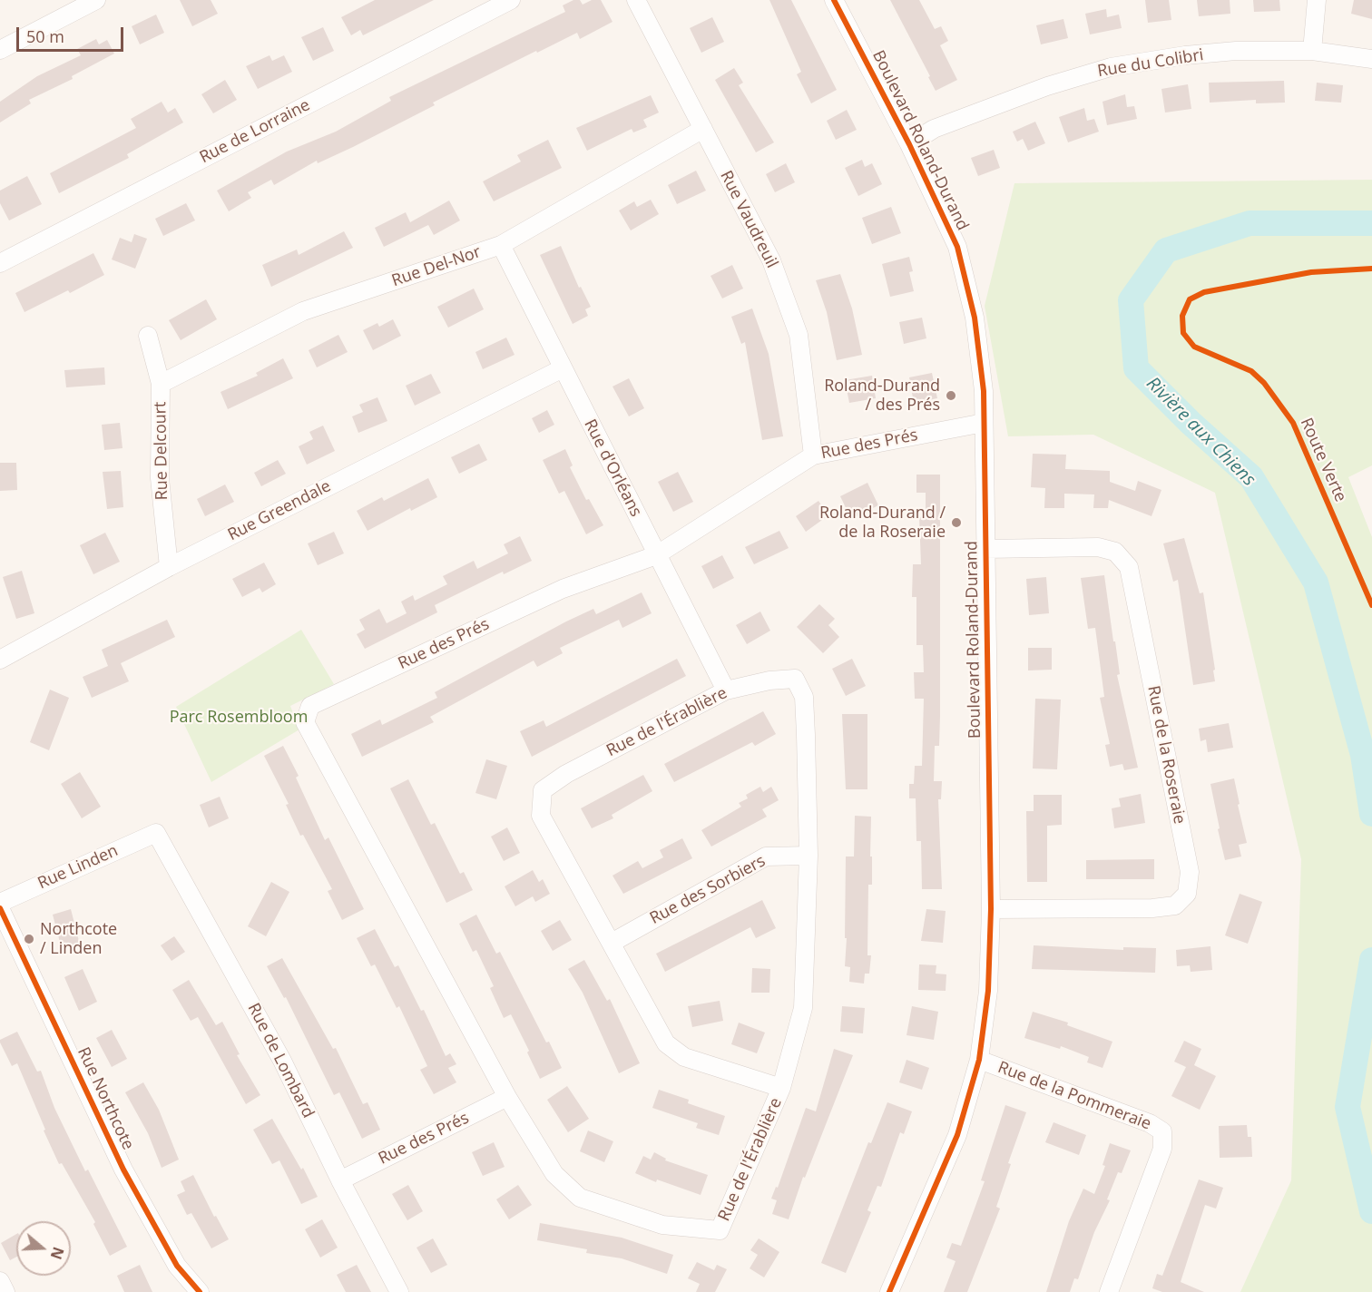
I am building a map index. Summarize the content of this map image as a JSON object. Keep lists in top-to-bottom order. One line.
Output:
{"streets":{"street":["Rue du Colibri","Rue de Lorraine","Boulevard Roland-Durand","Rue Vaudreuil","Rue Del-Nor","Rue des Prés","Rue Delcourt","Rue d'Orléans","Rue Greendale","Rue de l'Érablière","Rue de la Roseraie","Rue Linden","Rue des Sorbiers","Rue de Lombard","Rue de la Pommeraie","Rue Northcote"],"cycle path":["Route Verte"]},"crossings":[["Rue du Colibri","Boulevard Roland-Durand"],["Boulevard Roland-Durand","Rue des Prés"],["Boulevard Roland-Durand","Rue de la Roseraie"],["Boulevard Roland-Durand","Rue de la Pommeraie"],["Rue Vaudreuil","Rue Del-Nor"],["Rue Vaudreuil","Rue des Prés"],["Rue Del-Nor","Rue Delcourt"],["Rue Del-Nor","Rue d'Orléans"],["Rue des Prés","Rue d'Orléans"],["Rue des Prés","Rue de l'Érablière"],["Rue des Prés","Rue de Lombard"],["Rue Delcourt","Rue Greendale"],["Rue d'Orléans","Rue Greendale"],["Rue d'Orléans","Rue de l'Érablière"],["Rue de l'Érablière","Rue des Sorbiers"],["Rue Linden","Rue de Lombard"]],"water":["Rivière aux Chiens"],"parks":["Parc Rosembloom"],"places":["Roland-Durand / des Prés","Roland-Durand / de la Roseraie","Northcote / Linden"],"scale_bar":"50 m","north":"right"}
